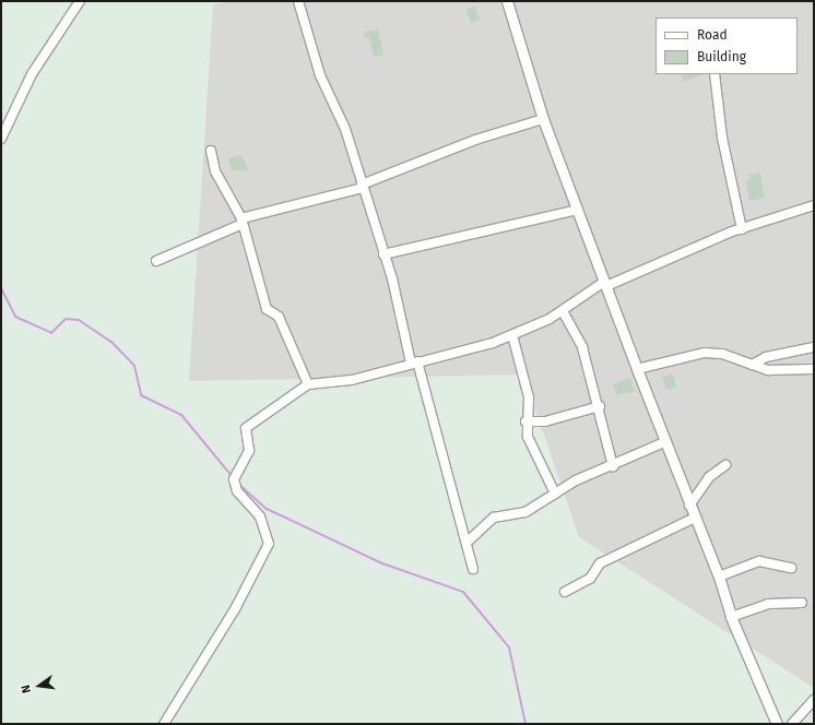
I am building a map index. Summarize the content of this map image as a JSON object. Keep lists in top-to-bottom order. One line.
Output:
{"legend":["Road","Building"],"north":"left"}
